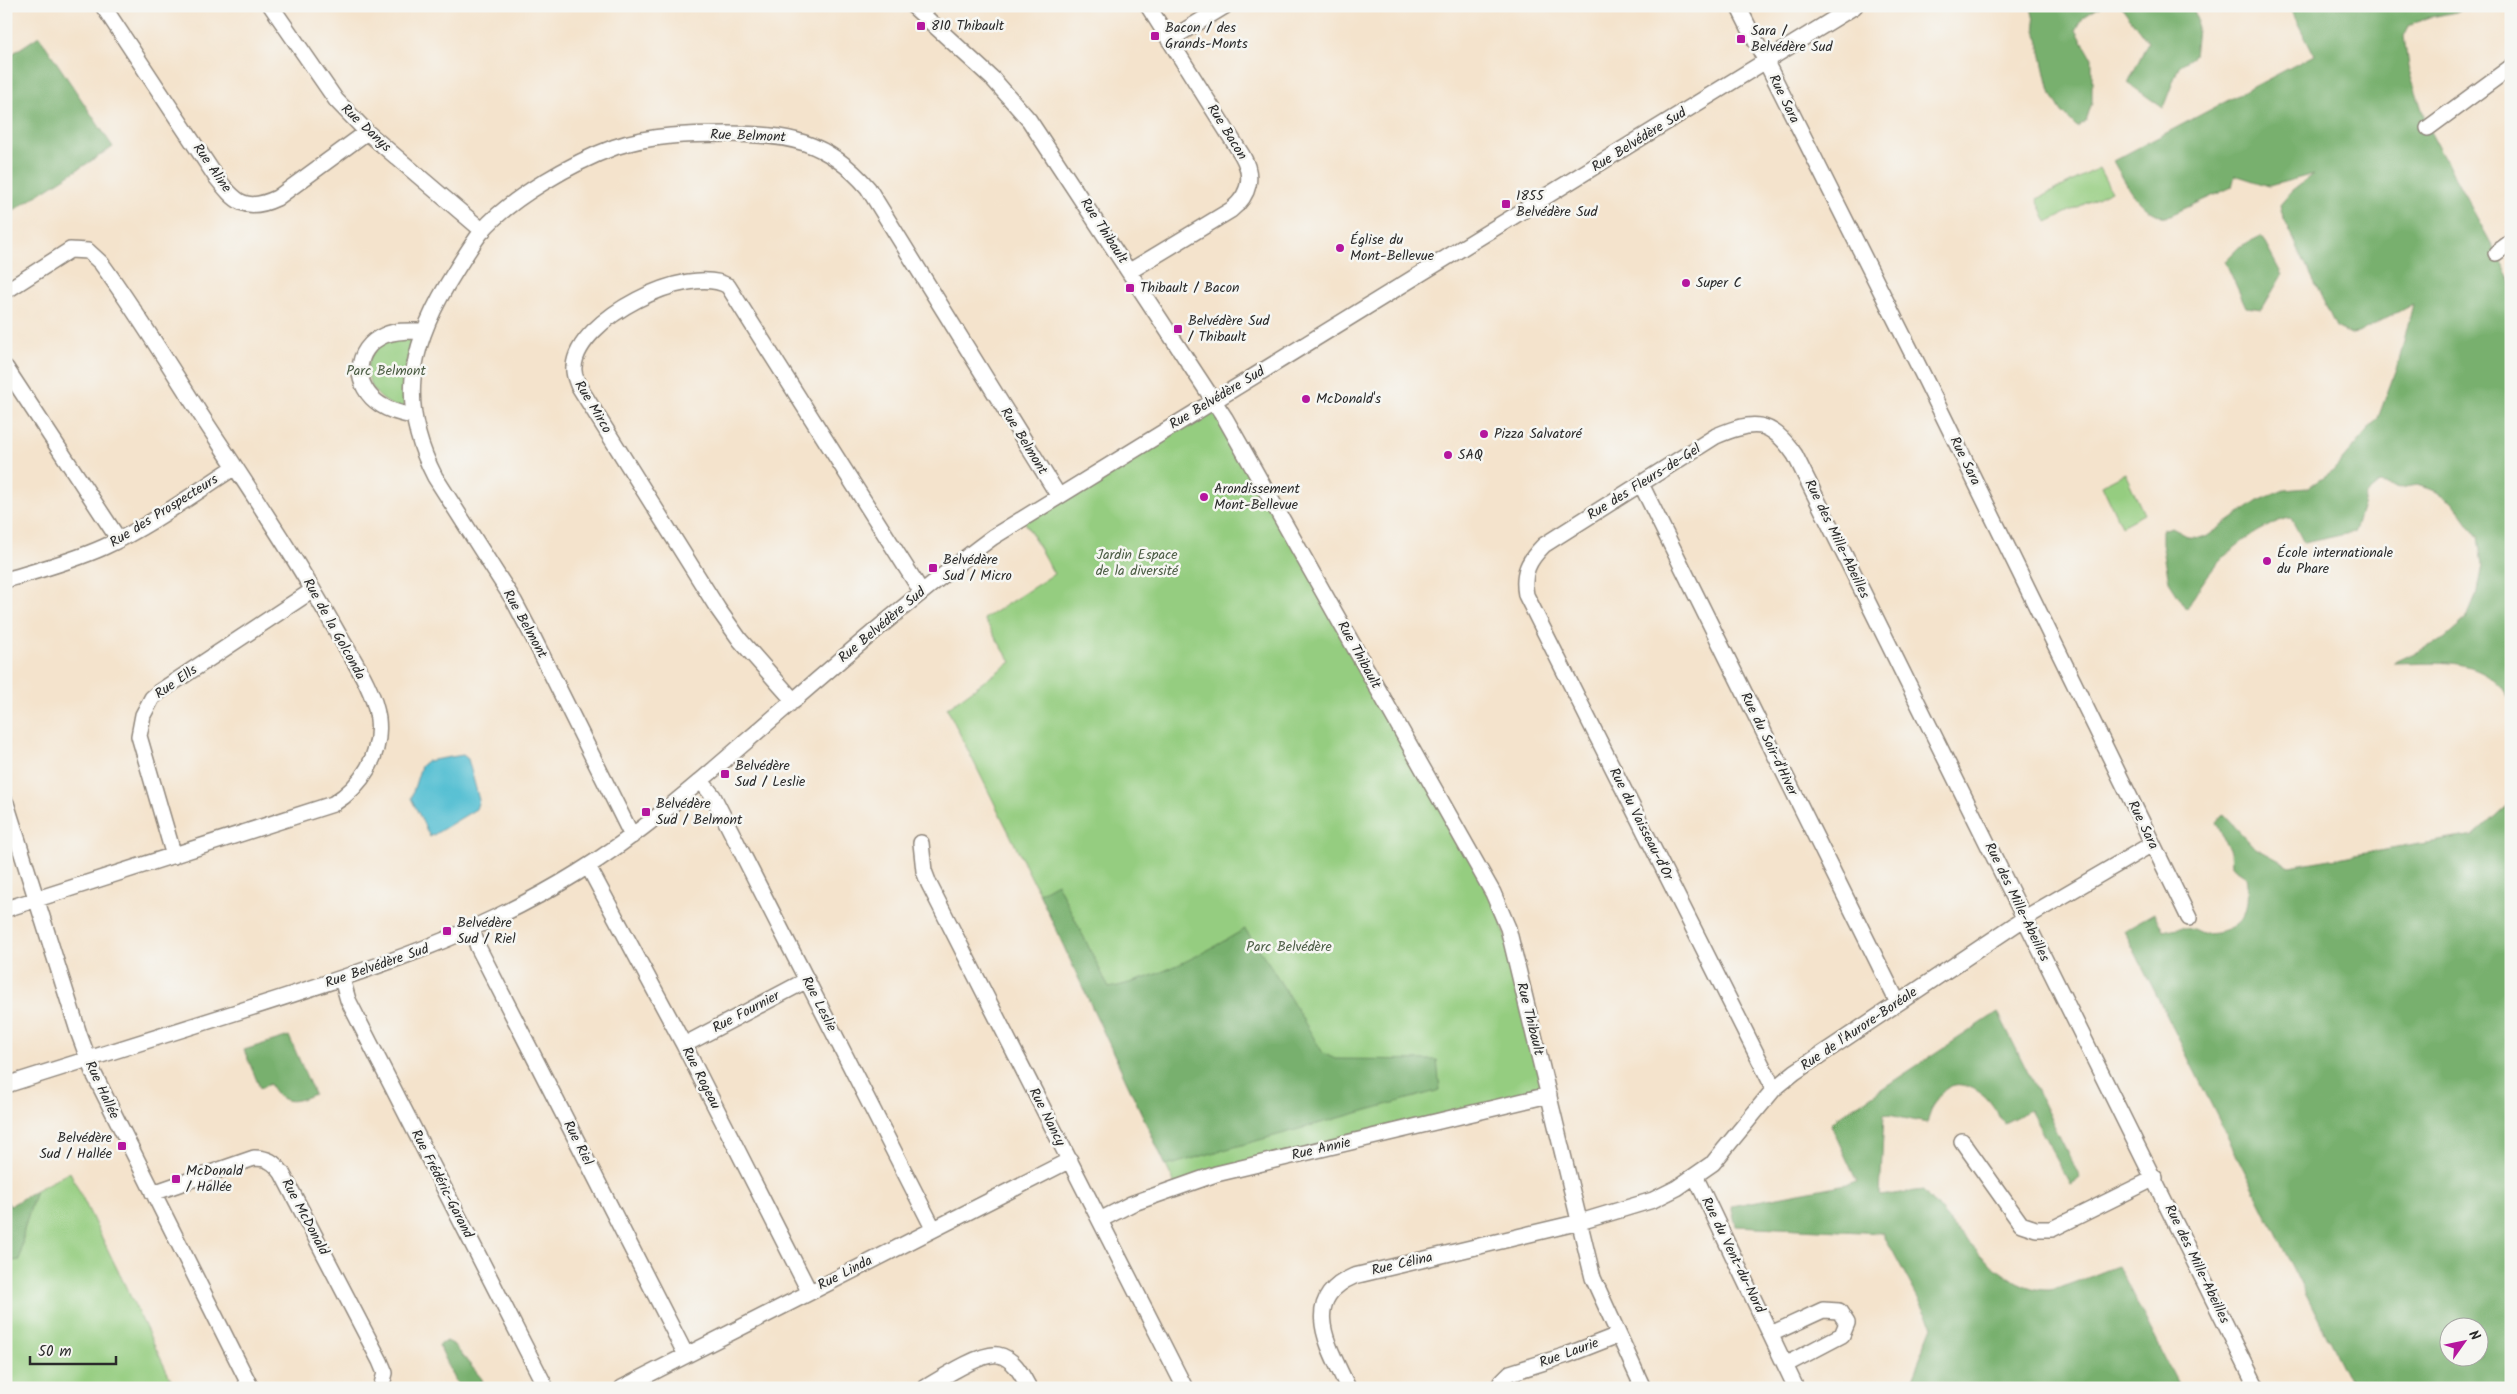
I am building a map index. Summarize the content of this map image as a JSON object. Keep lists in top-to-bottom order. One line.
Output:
{"streets":{"street":["Rue Sara","Rue Danys","Rue Bacon","Rue Belmont","Rue Belvédère Sud","Rue Aline","Rue Thibault","Rue Mirco","Rue des Fleurs-de-Gel","Rue des Prospecteurs","Rue des Mille-Abeilles","Rue de la Golconda","Rue Ells","Rue du Soir-d'Hiver","Rue du Vaisseau-d'Or","Rue Leslie","Rue Fournier","Rue de l'Aurore-Boréale","Rue Rogeau","Rue Hallée","Rue Nancy","Rue Riel","Rue Annie","Rue Frédéric-Garand","Rue McDonald","Rue du Vent-du-Nord","Rue Célina","Rue Linda","Rue Laurie"]},"crossings":[["Rue Sara","Rue Belvédère Sud"],["Rue Sara","Rue de l'Aurore-Boréale"],["Rue Danys","Rue Belmont"],["Rue Danys","Rue Aline"],["Rue Bacon","Rue Thibault"],["Rue Belmont","Rue Belvédère Sud"],["Rue Belvédère Sud","Rue Thibault"],["Rue Belvédère Sud","Rue Mirco"],["Rue Belvédère Sud","Rue Leslie"],["Rue Belvédère Sud","Rue Rogeau"],["Rue Belvédère Sud","Rue Hallée"],["Rue Belvédère Sud","Rue Riel"],["Rue Belvédère Sud","Rue Frédéric-Garand"],["Rue Thibault","Rue de l'Aurore-Boréale"],["Rue Thibault","Rue Annie"],["Rue Thibault","Rue Célina"],["Rue Thibault","Rue Laurie"],["Rue des Fleurs-de-Gel","Rue des Mille-Abeilles"],["Rue des Fleurs-de-Gel","Rue du Soir-d'Hiver"],["Rue des Fleurs-de-Gel","Rue du Vaisseau-d'Or"],["Rue des Prospecteurs","Rue de la Golconda"],["Rue des Mille-Abeilles","Rue de l'Aurore-Boréale"],["Rue de la Golconda","Rue Ells"],["Rue de la Golconda","Rue Hallée"],["Rue du Soir-d'Hiver","Rue de l'Aurore-Boréale"],["Rue du Vaisseau-d'Or","Rue de l'Aurore-Boréale"],["Rue Leslie","Rue Fournier"],["Rue Leslie","Rue Linda"],["Rue Fournier","Rue Rogeau"],["Rue de l'Aurore-Boréale","Rue du Vent-du-Nord"],["Rue de l'Aurore-Boréale","Rue Célina"],["Rue Rogeau","Rue Linda"],["Rue Hallée","Rue McDonald"],["Rue Nancy","Rue Annie"],["Rue Nancy","Rue Linda"],["Rue Riel","Rue Linda"]],"parks":["Parc Belmont","Jardin Espace de la diversité","Parc Belvédère"],"places":{"transit":["810 Thibault","Bacon / des Grands-Monts","Sara / Belvédère Sud","1855 Belvédère Sud","Thibault / Bacon","Belvédère Sud / Thibault","Belvédère Sud / Micro","Belvédère Sud / Leslie","Belvédère Sud / Belmont","Belvédère Sud / Riel","Belvédère Sud / Hallée","McDonald / Hallée"],"other":["Église du Mont-Bellevue","Super C","McDonald's","Pizza Salvatoré","SAQ","Arondissement Mont-Bellevue","École internationale du Phare"]},"scale_bar":"50 m","north":"top right"}
